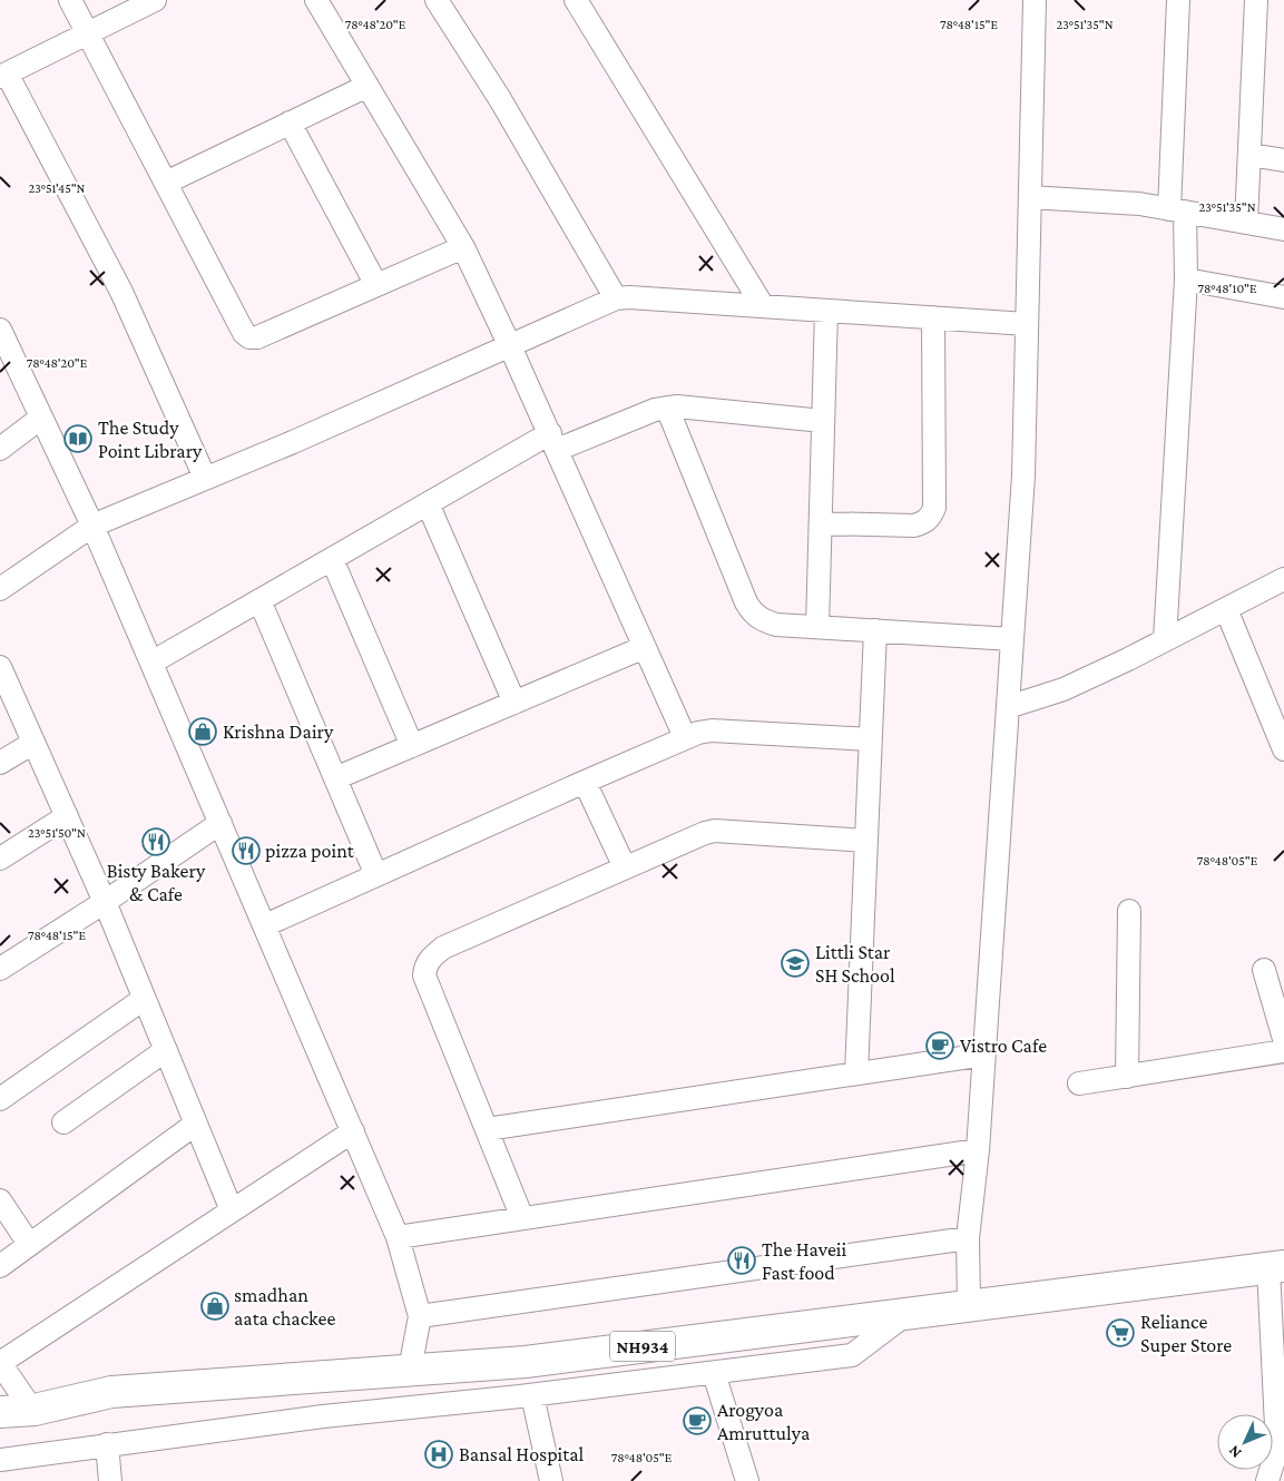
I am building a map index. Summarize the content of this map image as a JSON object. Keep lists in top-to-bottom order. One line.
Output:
{"streets":{"highway":["NH934"]},"places":{"library":["The Study Point Library"],"shop":["Krishna Dairy","smadhan aata chackee"],"restaurant":["Bisty Bakery & Cafe","pizza point","The Haveii Fast food"],"school or university":["Littli Star SH School"],"cafe":["Vistro Cafe","Arogyoa Amruttulya"],"supermarket":["Reliance Super Store"],"hospital":["Bansal Hospital"]},"north":"bottom left","coordinates":["78°48'20\"E","78°48'15\"E","23°51'35\"N","23°51'45\"N","78°48'10\"E","23°51'50\"N","78°48'05\"E"]}
